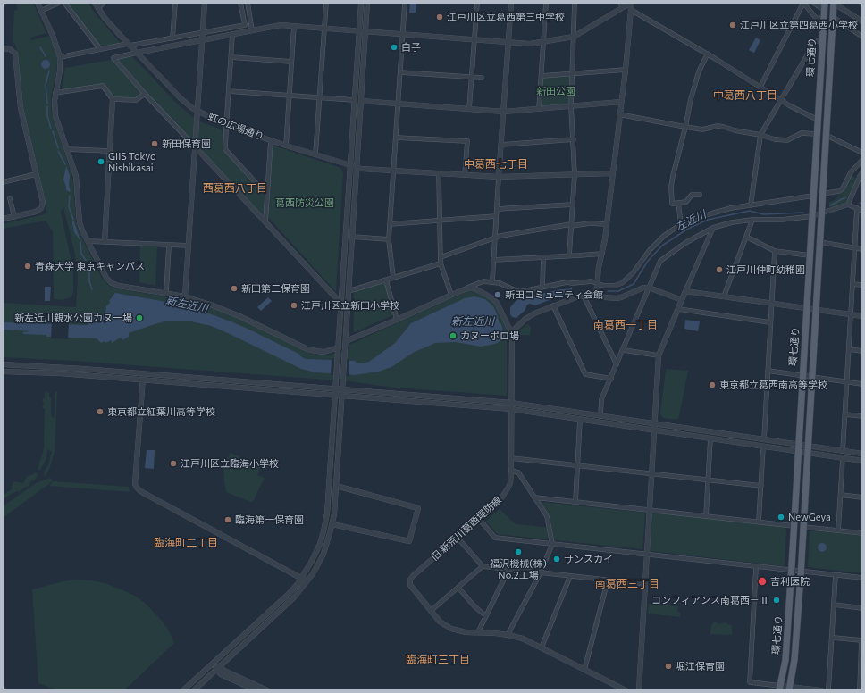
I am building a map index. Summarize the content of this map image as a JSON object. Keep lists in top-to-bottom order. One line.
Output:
{"streets":{"main road":["環七通り"],"street":["虹の広場通り","旧 新荒川葛西堤防線"]},"districts":["中葛西八丁目","中葛西七丁目","西葛西八丁目","南葛西一丁目","臨海町二丁目","南葛西三丁目","臨海町三丁目"],"water":["左近川","新左近川"],"parks":["新田公園","葛西防災公園"],"places":["江戸川区立葛西第三中学校","江戸川区立第四葛西小学校","白子","新田保育園","GIIS Tokyo Nishikasai","青森大学 東京キャンパス","江戸川仲町幼稚園","新田第二保育園","新田コミュニティ会館","江戸川区立新田小学校","新左近川親水公園カヌー場","カヌーポロ場","東京都立葛西南高等学校","東京都立紅葉川高等学校","江戸川区立臨海小学校","NewGeya","臨海第一保育園","福沢機械(株) No.2工場","サンスカイ","吉利医院","コンフィアンス南葛西－Ⅱ","堀江保育園"]}
